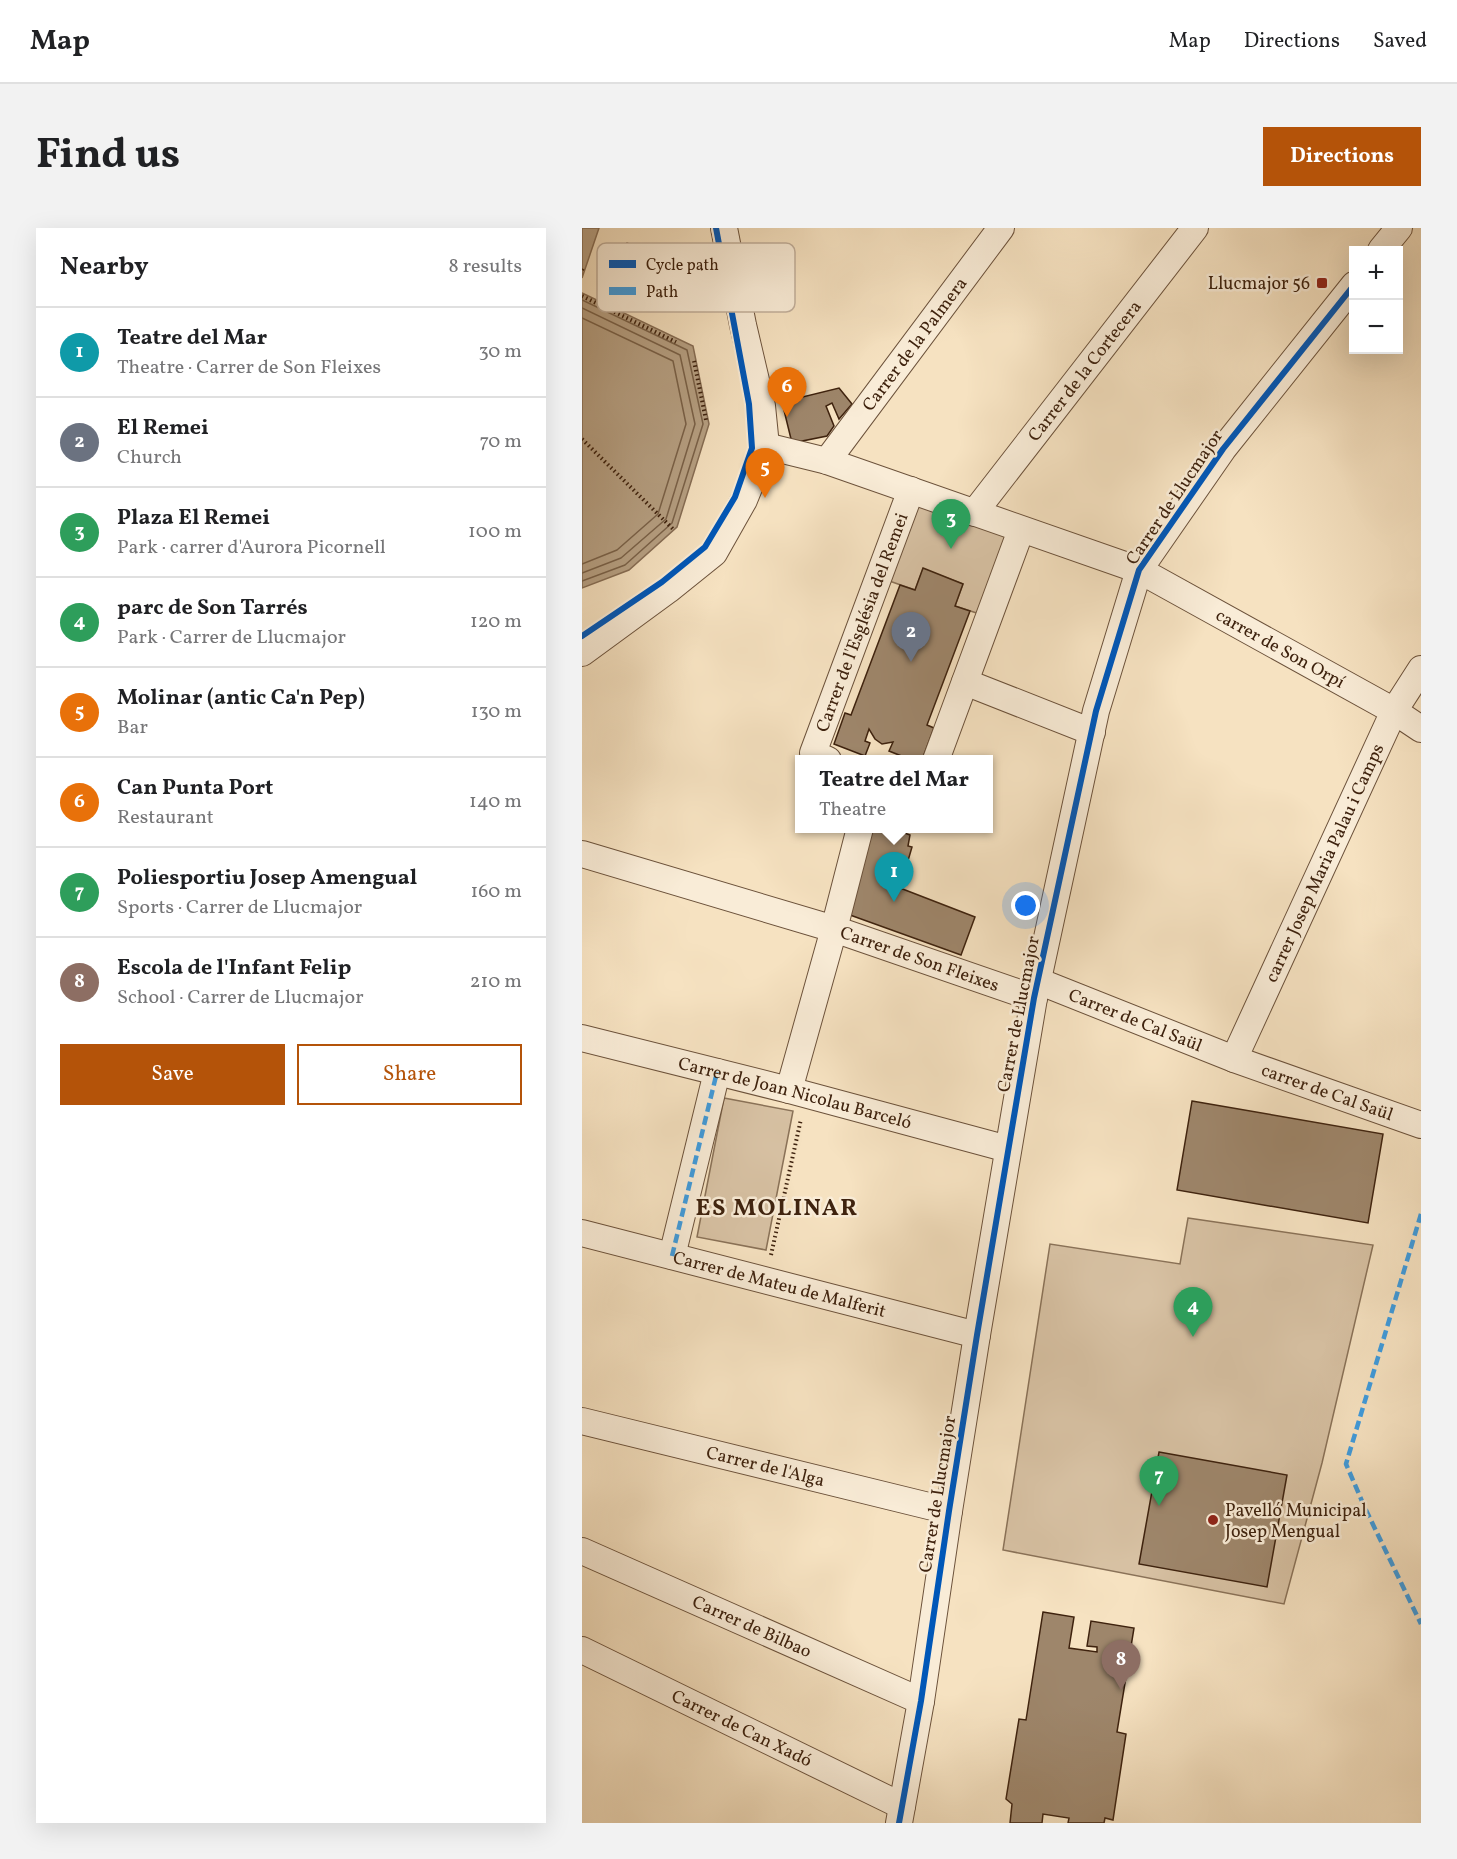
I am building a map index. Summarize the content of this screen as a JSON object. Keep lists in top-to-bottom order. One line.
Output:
{"streets":{"street":["Carrer de la Palmera","Carrer de la Cortecera","Carrer de Llucmajor","Carrer de l'Església del Remei","carrer de Son Orpí","carrer Josep Maria Palau i Camps","Carrer de Son Fleixes","Carrer de Cal Saül","carrer de Cal Saül","Carrer de Joan Nicolau Barceló","Carrer de Mateu de Malferit","Carrer de l'Alga","Carrer de Bilbao","Carrer de Can Xadó"]},"crossings":[["Carrer de la Palmera","carrer de Son Orpí"],["Carrer de la Cortecera","carrer de Son Orpí"],["Carrer de Llucmajor","carrer de Son Orpí"],["Carrer de Llucmajor","Carrer de Son Fleixes"],["Carrer de Llucmajor","Carrer de Cal Saül"],["Carrer de Llucmajor","Carrer de Joan Nicolau Barceló"],["Carrer de Llucmajor","Carrer de Mateu de Malferit"],["Carrer de Llucmajor","Carrer de l'Alga"],["Carrer de Llucmajor","Carrer de Bilbao"],["Carrer de Llucmajor","Carrer de Can Xadó"],["Carrer de l'Església del Remei","carrer de Son Orpí"],["carrer de Son Orpí","carrer Josep Maria Palau i Camps"],["carrer Josep Maria Palau i Camps","Carrer de Cal Saül"],["carrer Josep Maria Palau i Camps","carrer de Cal Saül"],["Carrer de Son Fleixes","Carrer de Cal Saül"],["Carrer de Cal Saül","carrer de Cal Saül"]],"districts":["ES MOLINAR"],"places":{"transit":["Llucmajor 56"],"other":["Pavelló Municipal Josep Mengual"]},"legend":["Cycle path","Path"],"page":{"header":"Map","nav":["Map","Directions","Saved"],"title":"Find us","buttons":["Directions",["Save","Share"]],"heading":["Nearby","8 results"],"map_buttons":["+","−"],"list":[{"mark":"1","name":"Teatre del Mar","note":"Theatre · Carrer de Son Fleixes","value":"30 m"},{"mark":"2","name":"El Remei","note":"Church","value":"70 m"},{"mark":"3","name":"Plaza El Remei","note":"Park · carrer d'Aurora Picornell","value":"100 m"},{"mark":"4","name":"parc de Son Tarrés","note":"Park · Carrer de Llucmajor","value":"120 m"},{"mark":"5","name":"Molinar (antic Ca'n Pep)","note":"Bar","value":"130 m"},{"mark":"6","name":"Can Punta Port","note":"Restaurant","value":"140 m"},{"mark":"7","name":"Poliesportiu Josep Amengual","note":"Sports · Carrer de Llucmajor","value":"160 m"},{"mark":"8","name":"Escola de l'Infant Felip","note":"School · Carrer de Llucmajor","value":"210 m"}],"pins":["6","5","3","2","1","4","7","8"],"popup":["Teatre del Mar","Theatre"]}}
